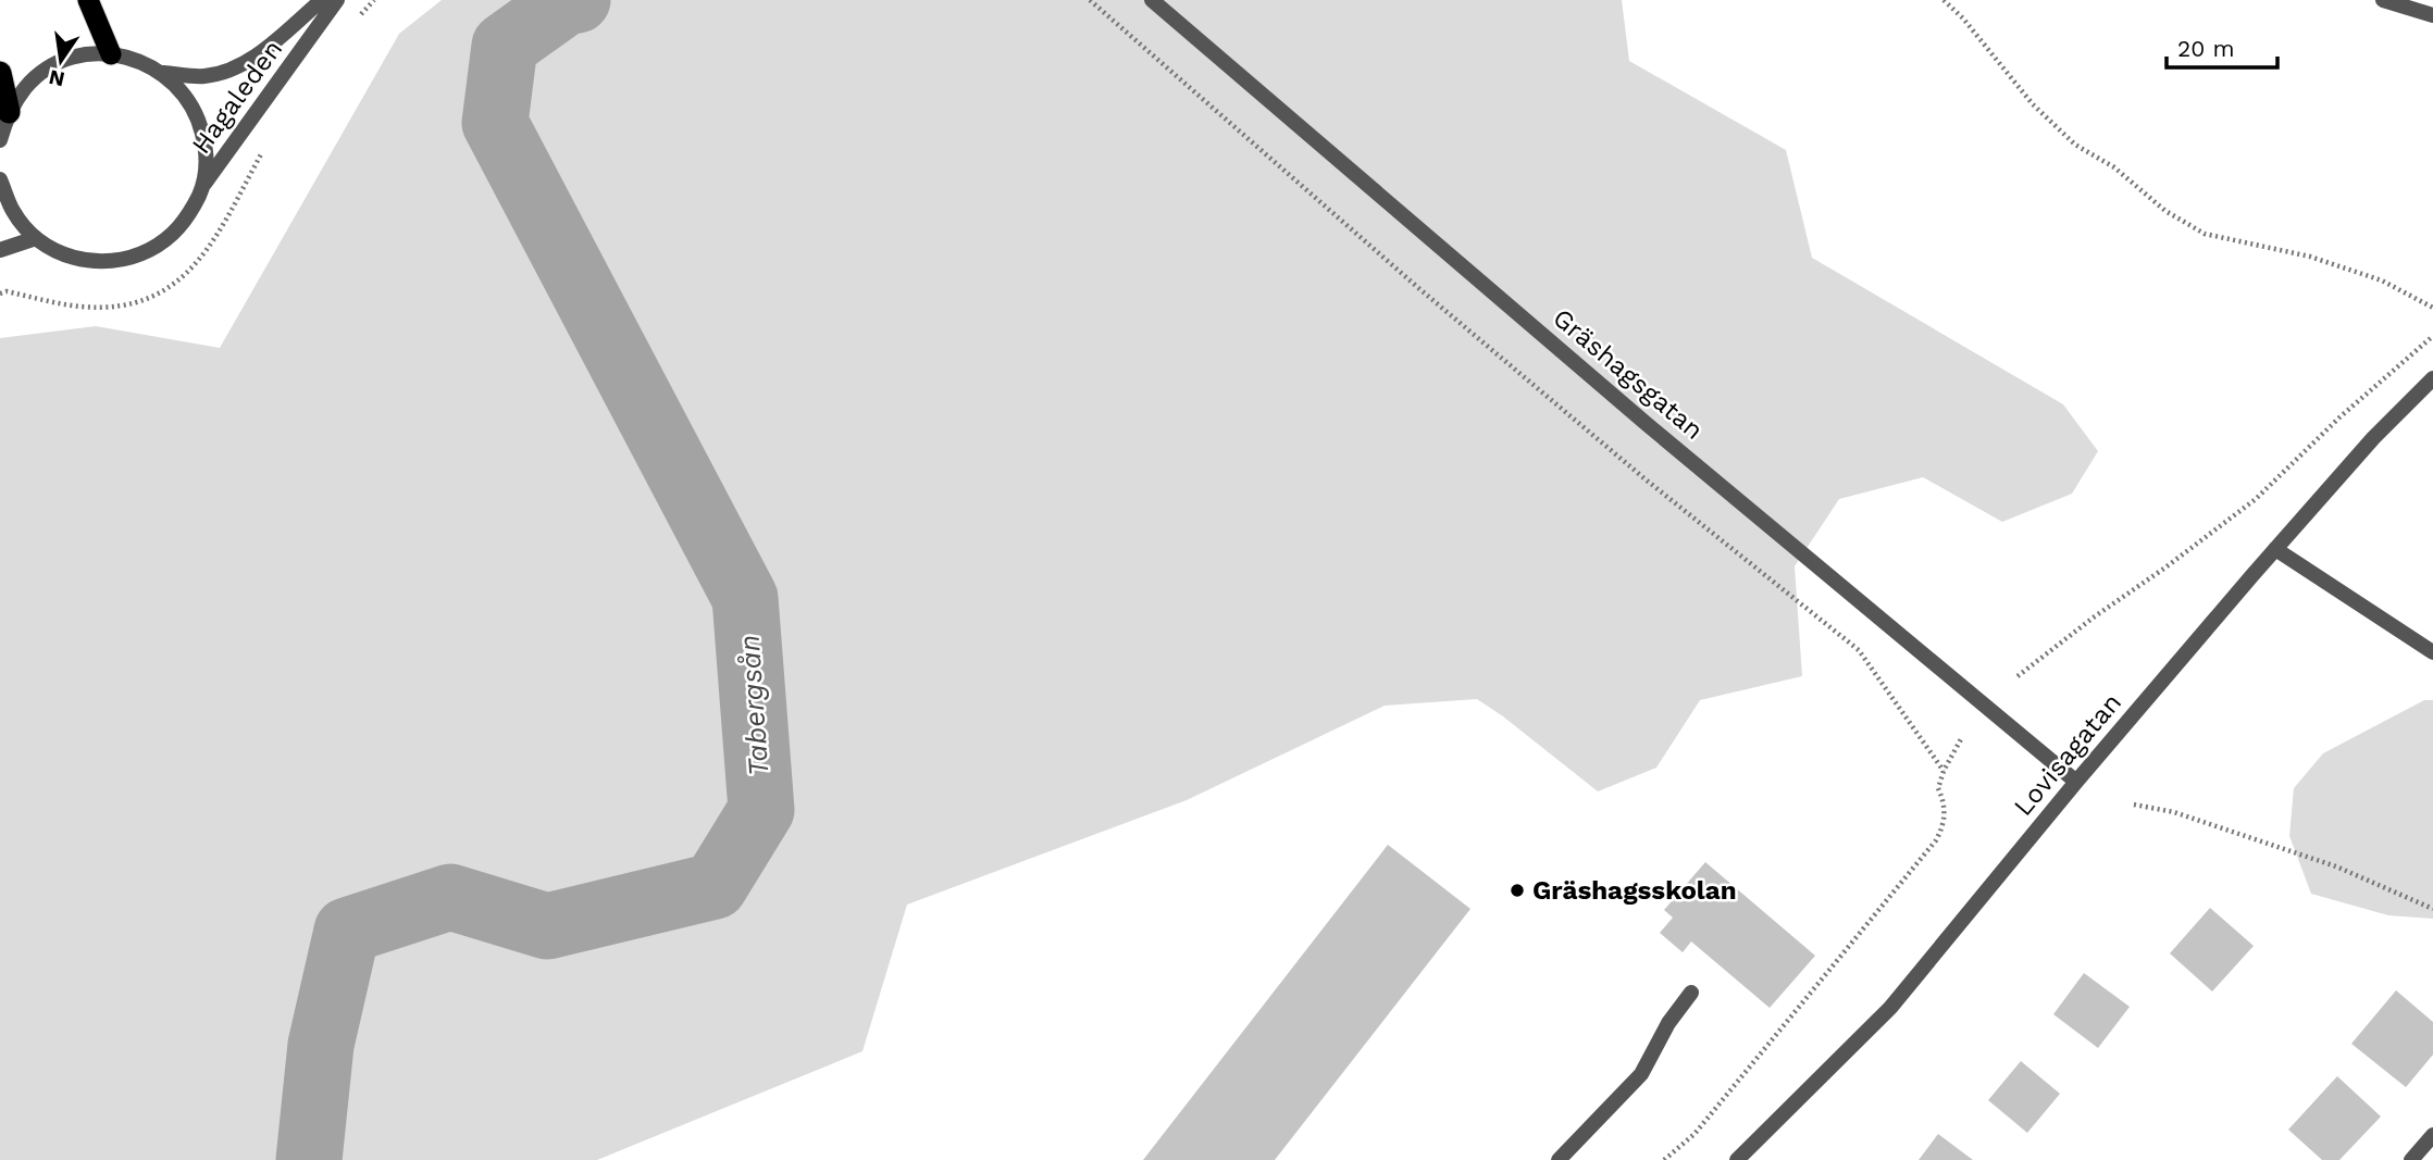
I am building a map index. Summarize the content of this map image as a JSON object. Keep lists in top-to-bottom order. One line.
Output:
{"streets":{"street":["Hagaleden","Gräshagsgatan","Lovisagatan"]},"crossings":[["Gräshagsgatan","Lovisagatan"]],"water":["Tabergsån"],"places":["Gräshagsskolan"],"scale_bar":"20 m","north":"bottom"}
